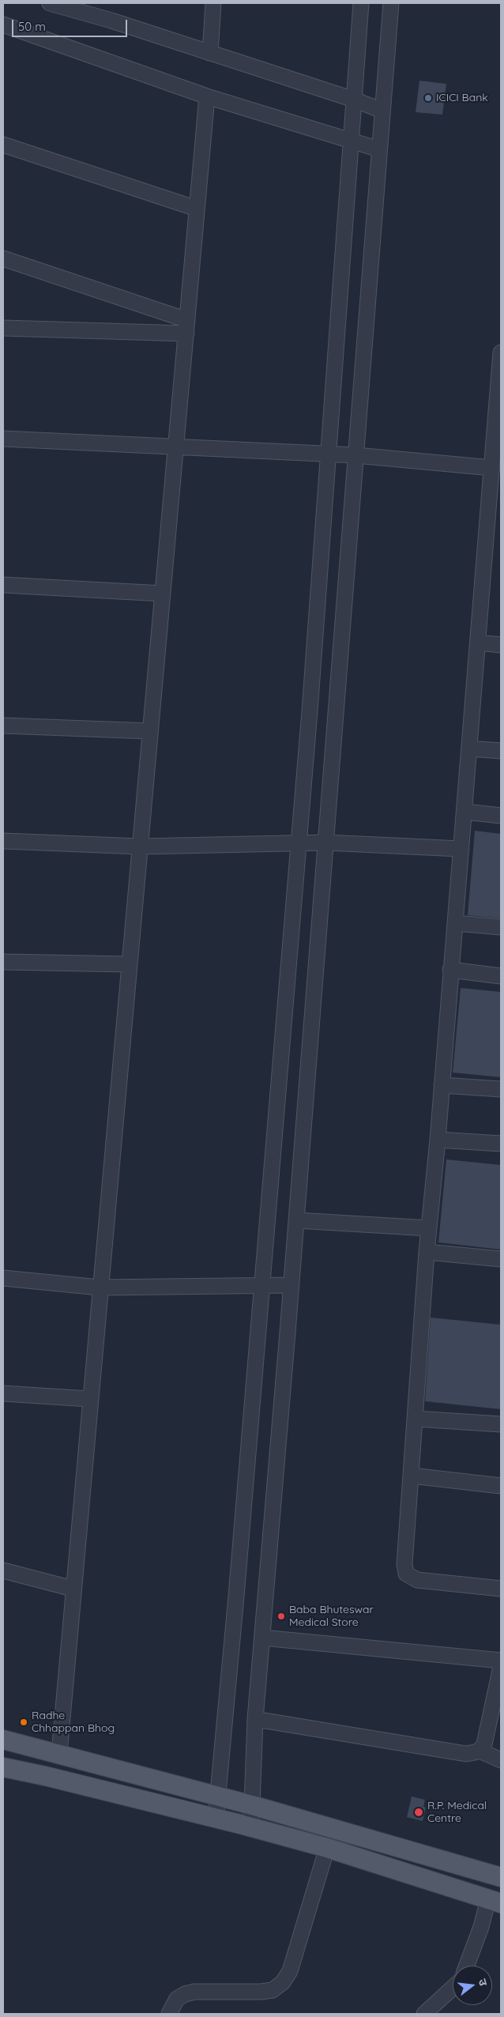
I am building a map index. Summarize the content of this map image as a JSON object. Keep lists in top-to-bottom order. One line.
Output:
{"places":["ICICI Bank","Baba Bhuteswar Medical Store","Radhe Chhappan Bhog","R.P. Medical Centre"],"scale_bar":"50 m","north":"right"}
